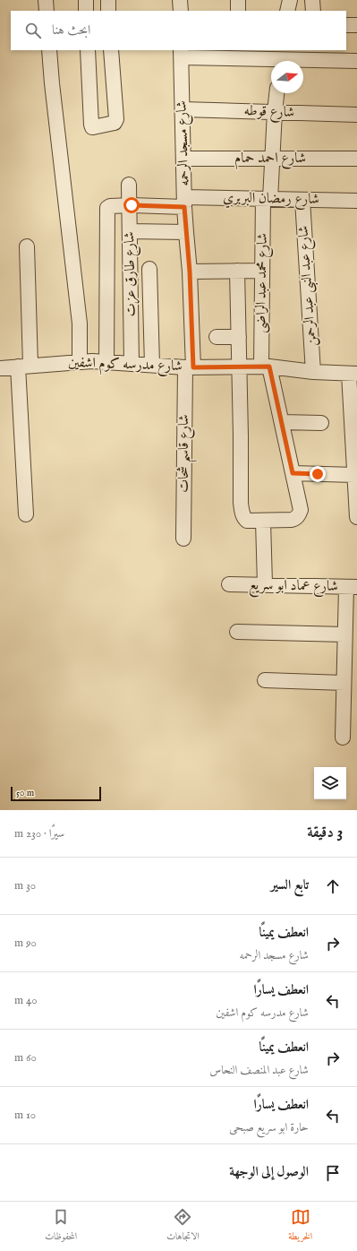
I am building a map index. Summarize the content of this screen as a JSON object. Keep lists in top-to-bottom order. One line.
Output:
{"streets":{"street":["شارع قوطه","شارع مسجد الرحمه","شارع احمد حمام","شارع رمضان البربري","شارع طارق عزت","شارع محمد عبد الراضى","شارع عبد النبى عبد الرحمن","شارع مدرسه كوم اشفين","شارع قاسم شحات","شارع عماد ابو سريع"]},"crossings":[["شارع قوطه","شارع مسجد الرحمه"],["شارع قوطه","شارع محمد عبد الراضى"],["شارع مسجد الرحمه","شارع احمد حمام"],["شارع مسجد الرحمه","شارع رمضان البربري"],["شارع مسجد الرحمه","شارع مدرسه كوم اشفين"],["شارع مسجد الرحمه","شارع قاسم شحات"],["شارع احمد حمام","شارع محمد عبد الراضى"],["شارع رمضان البربري","شارع طارق عزت"],["شارع رمضان البربري","شارع محمد عبد الراضى"],["شارع رمضان البربري","شارع عبد النبى عبد الرحمن"],["شارع رمضان البربري","شارع مدرسه كوم اشفين"],["شارع طارق عزت","شارع مدرسه كوم اشفين"],["شارع محمد عبد الراضى","شارع مدرسه كوم اشفين"],["شارع عبد النبى عبد الرحمن","شارع مدرسه كوم اشفين"],["شارع مدرسه كوم اشفين","شارع قاسم شحات"]],"scale_bar":"50 m","north":"right","page":{"search":"ابحث هنا","scale":"50 m","heading":["3 دقيقة","سيرًا · 230 m"],"list":[["تابع السير","30 m"],["انعطف يمينًا","شارع مسجد الرحمه","90 m"],["انعطف يسارًا","شارع مدرسه كوم اشفين","40 m"],["انعطف يمينًا","شارع عبد المنصف النحاس","60 m"],["انعطف يسارًا","حارة ابو سريع صبحى","10 m"],"الوصول إلى الوجهة"],"nav":["الخريطة","الاتجاهات","المحفوظات"]}}
